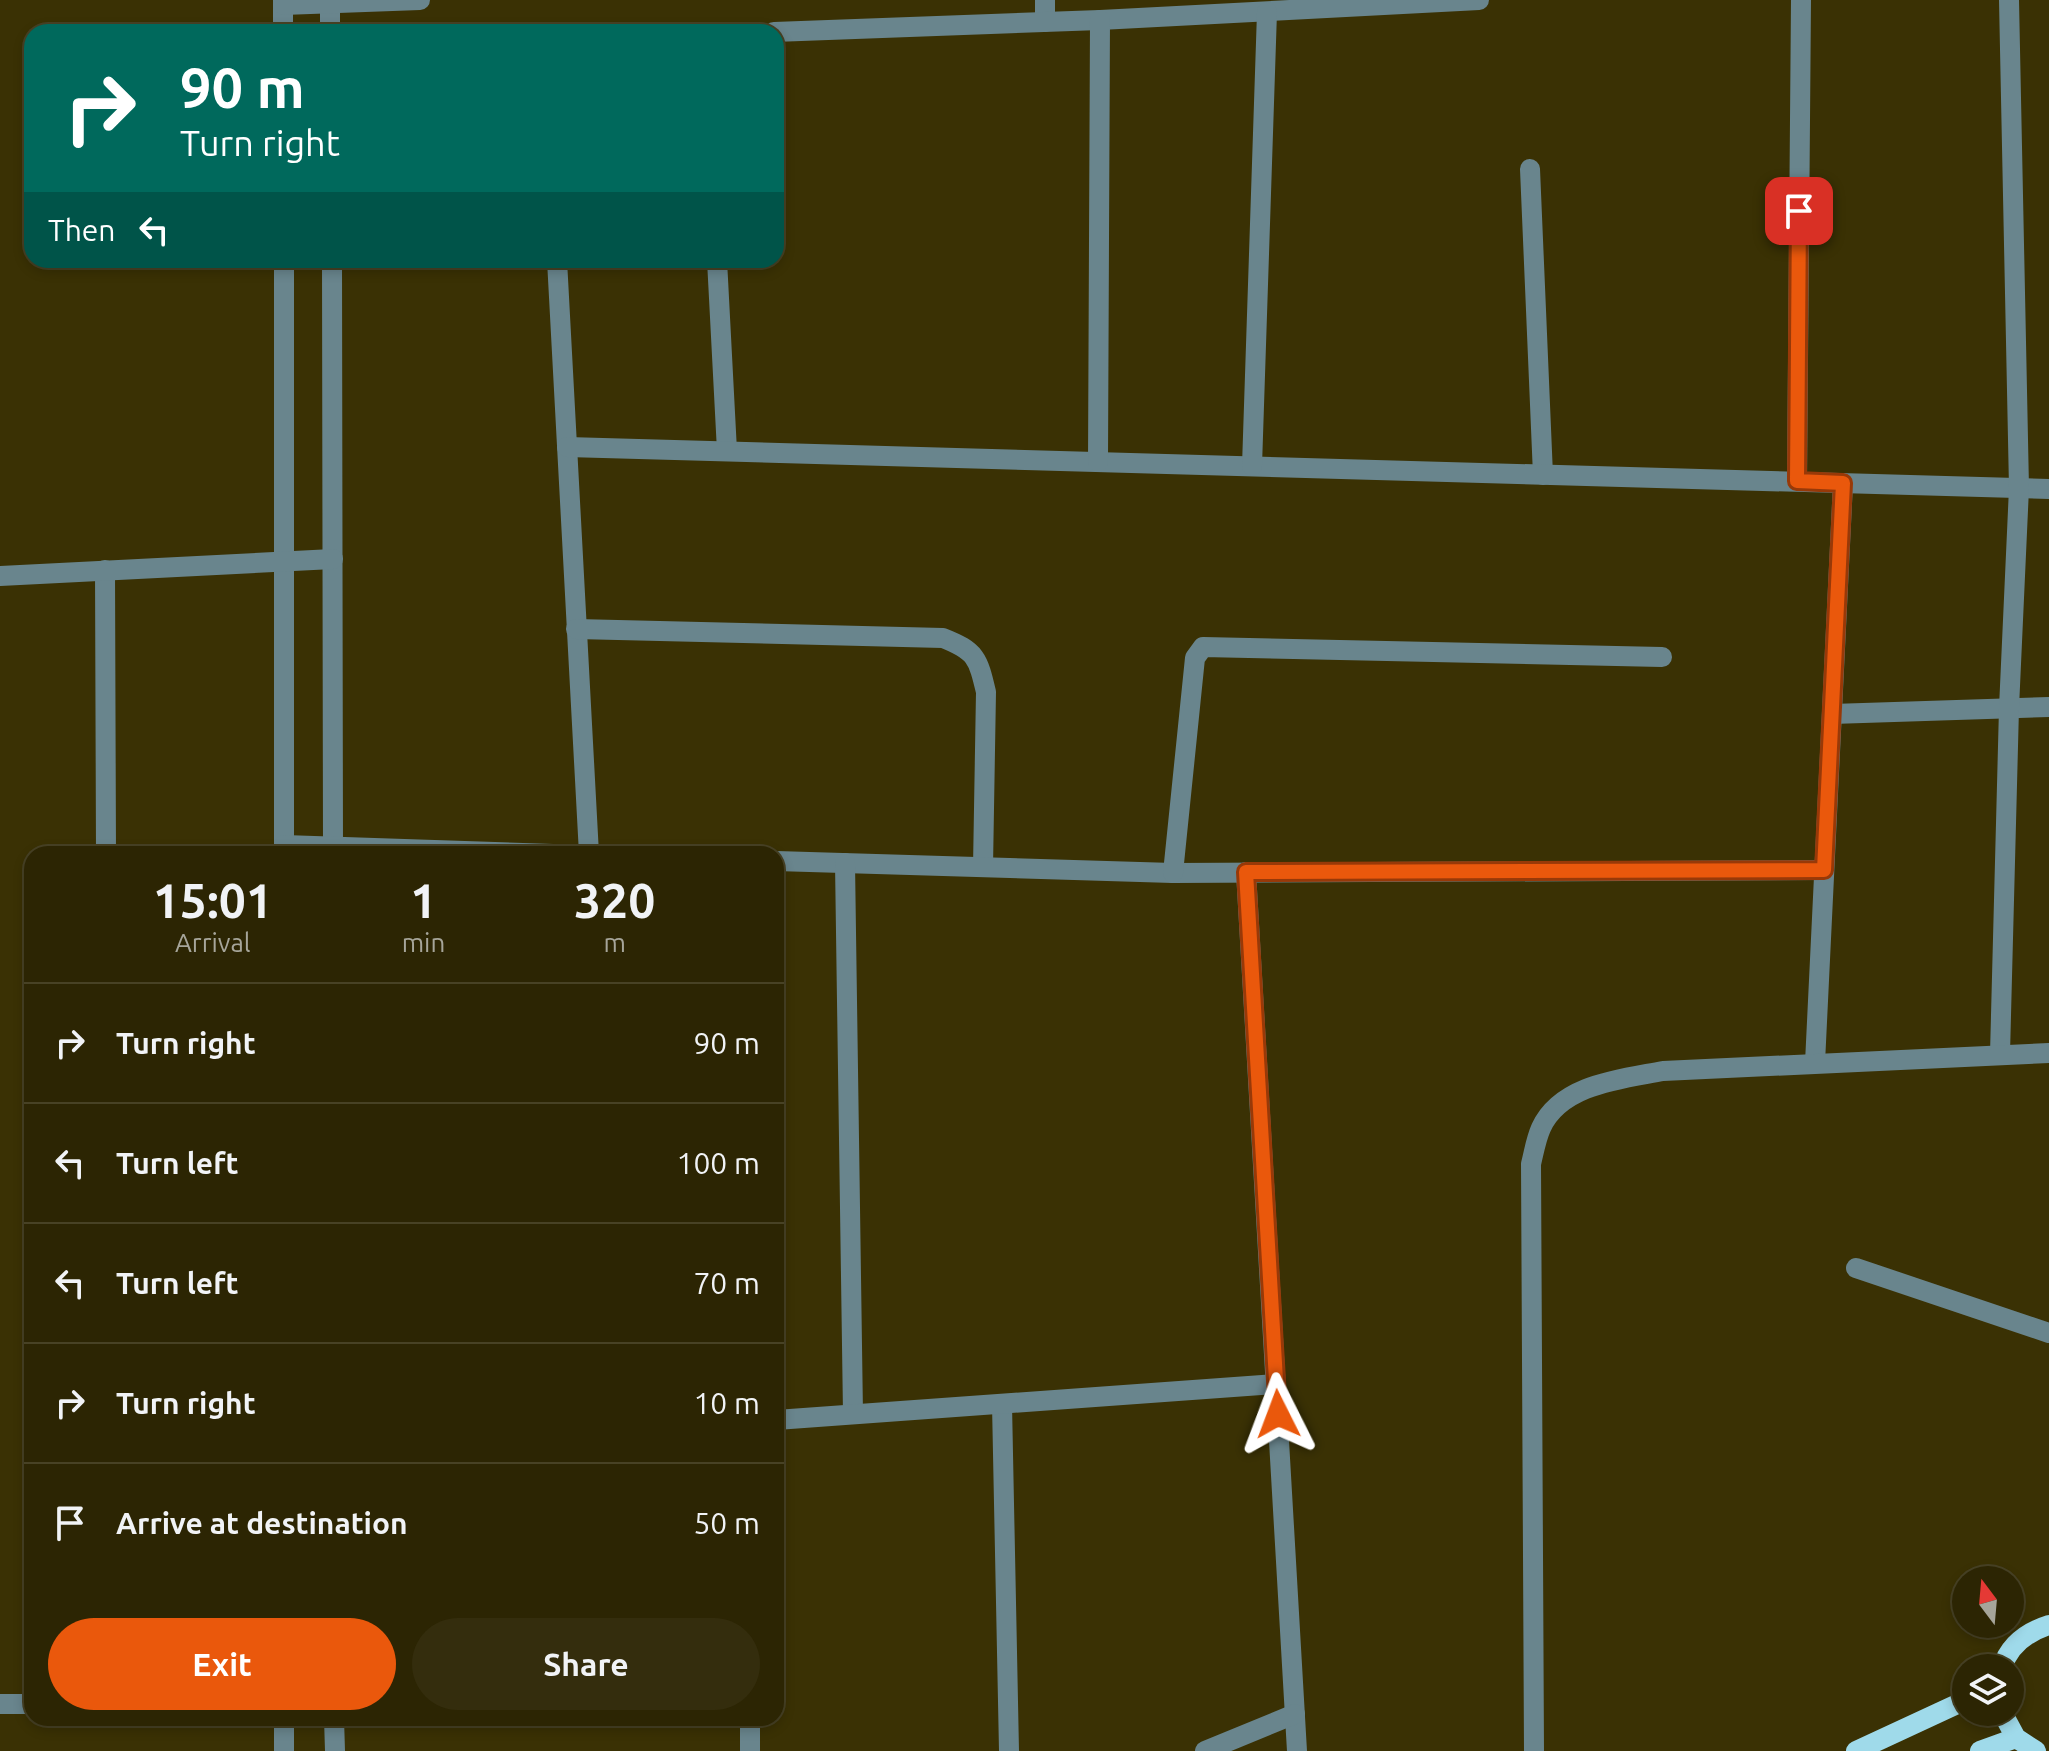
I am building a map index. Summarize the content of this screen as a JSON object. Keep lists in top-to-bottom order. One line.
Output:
{"north":"top","page":{"turn":["90 m","Turn right"],"then":"Then","eta":["15:01","Arrival","1","min","320","m"],"list":[{"name":"Turn right","value":"90 m"},{"name":"Turn left","value":"100 m"},{"name":"Turn left","value":"70 m"},{"name":"Turn right","value":"10 m"},{"name":"Arrive at destination","value":"50 m"}],"buttons":["Exit","Share"]}}
